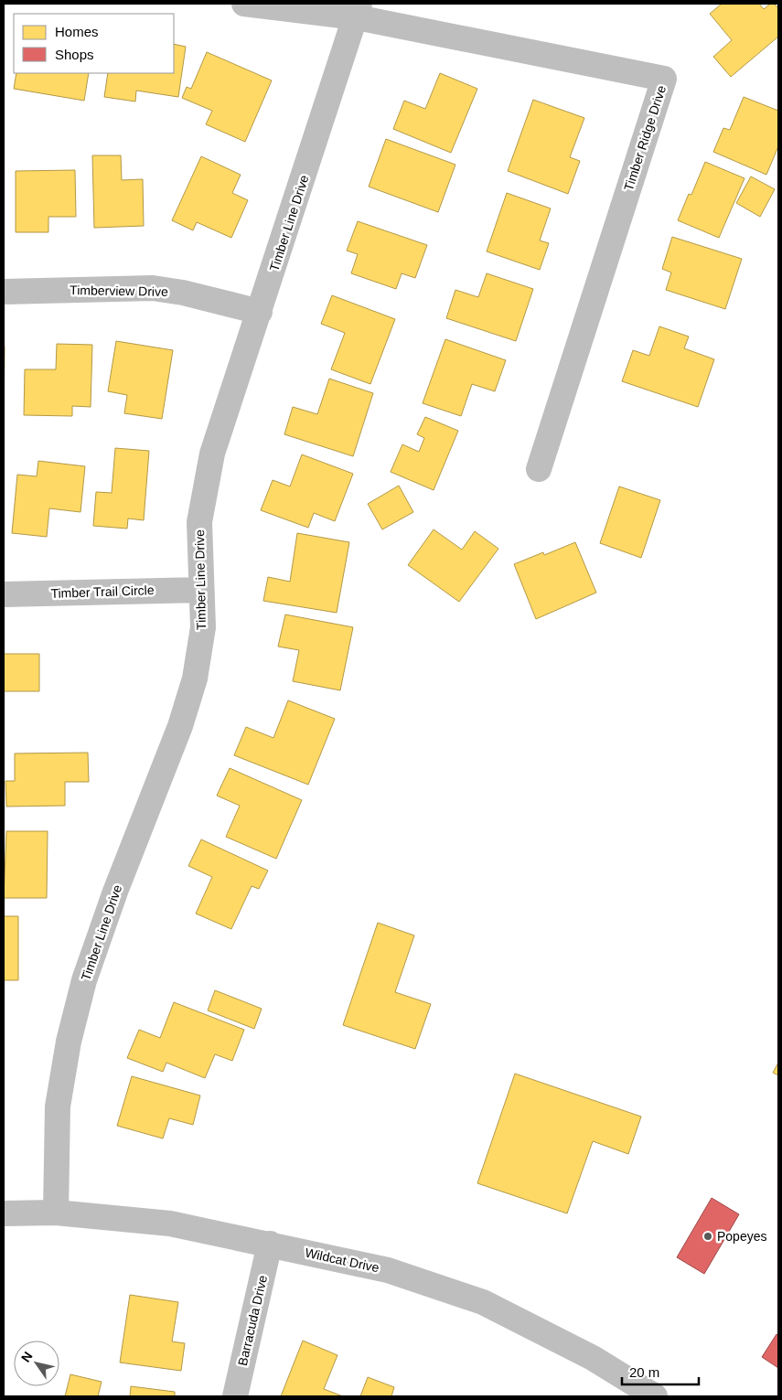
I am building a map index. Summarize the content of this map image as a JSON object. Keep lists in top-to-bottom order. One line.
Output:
{"streets":{"street":["Timber Ridge Drive","Timber Line Drive","Timberview Drive","Timber Trail Circle","Wildcat Drive","Barracuda Drive"]},"crossings":[["Timber Ridge Drive","Timber Line Drive"],["Timber Line Drive","Timberview Drive"],["Timber Line Drive","Timber Trail Circle"],["Timber Line Drive","Wildcat Drive"],["Wildcat Drive","Barracuda Drive"]],"places":["Popeyes"],"legend":["Homes","Shops"],"scale_bar":"20 m","north":"top left"}
